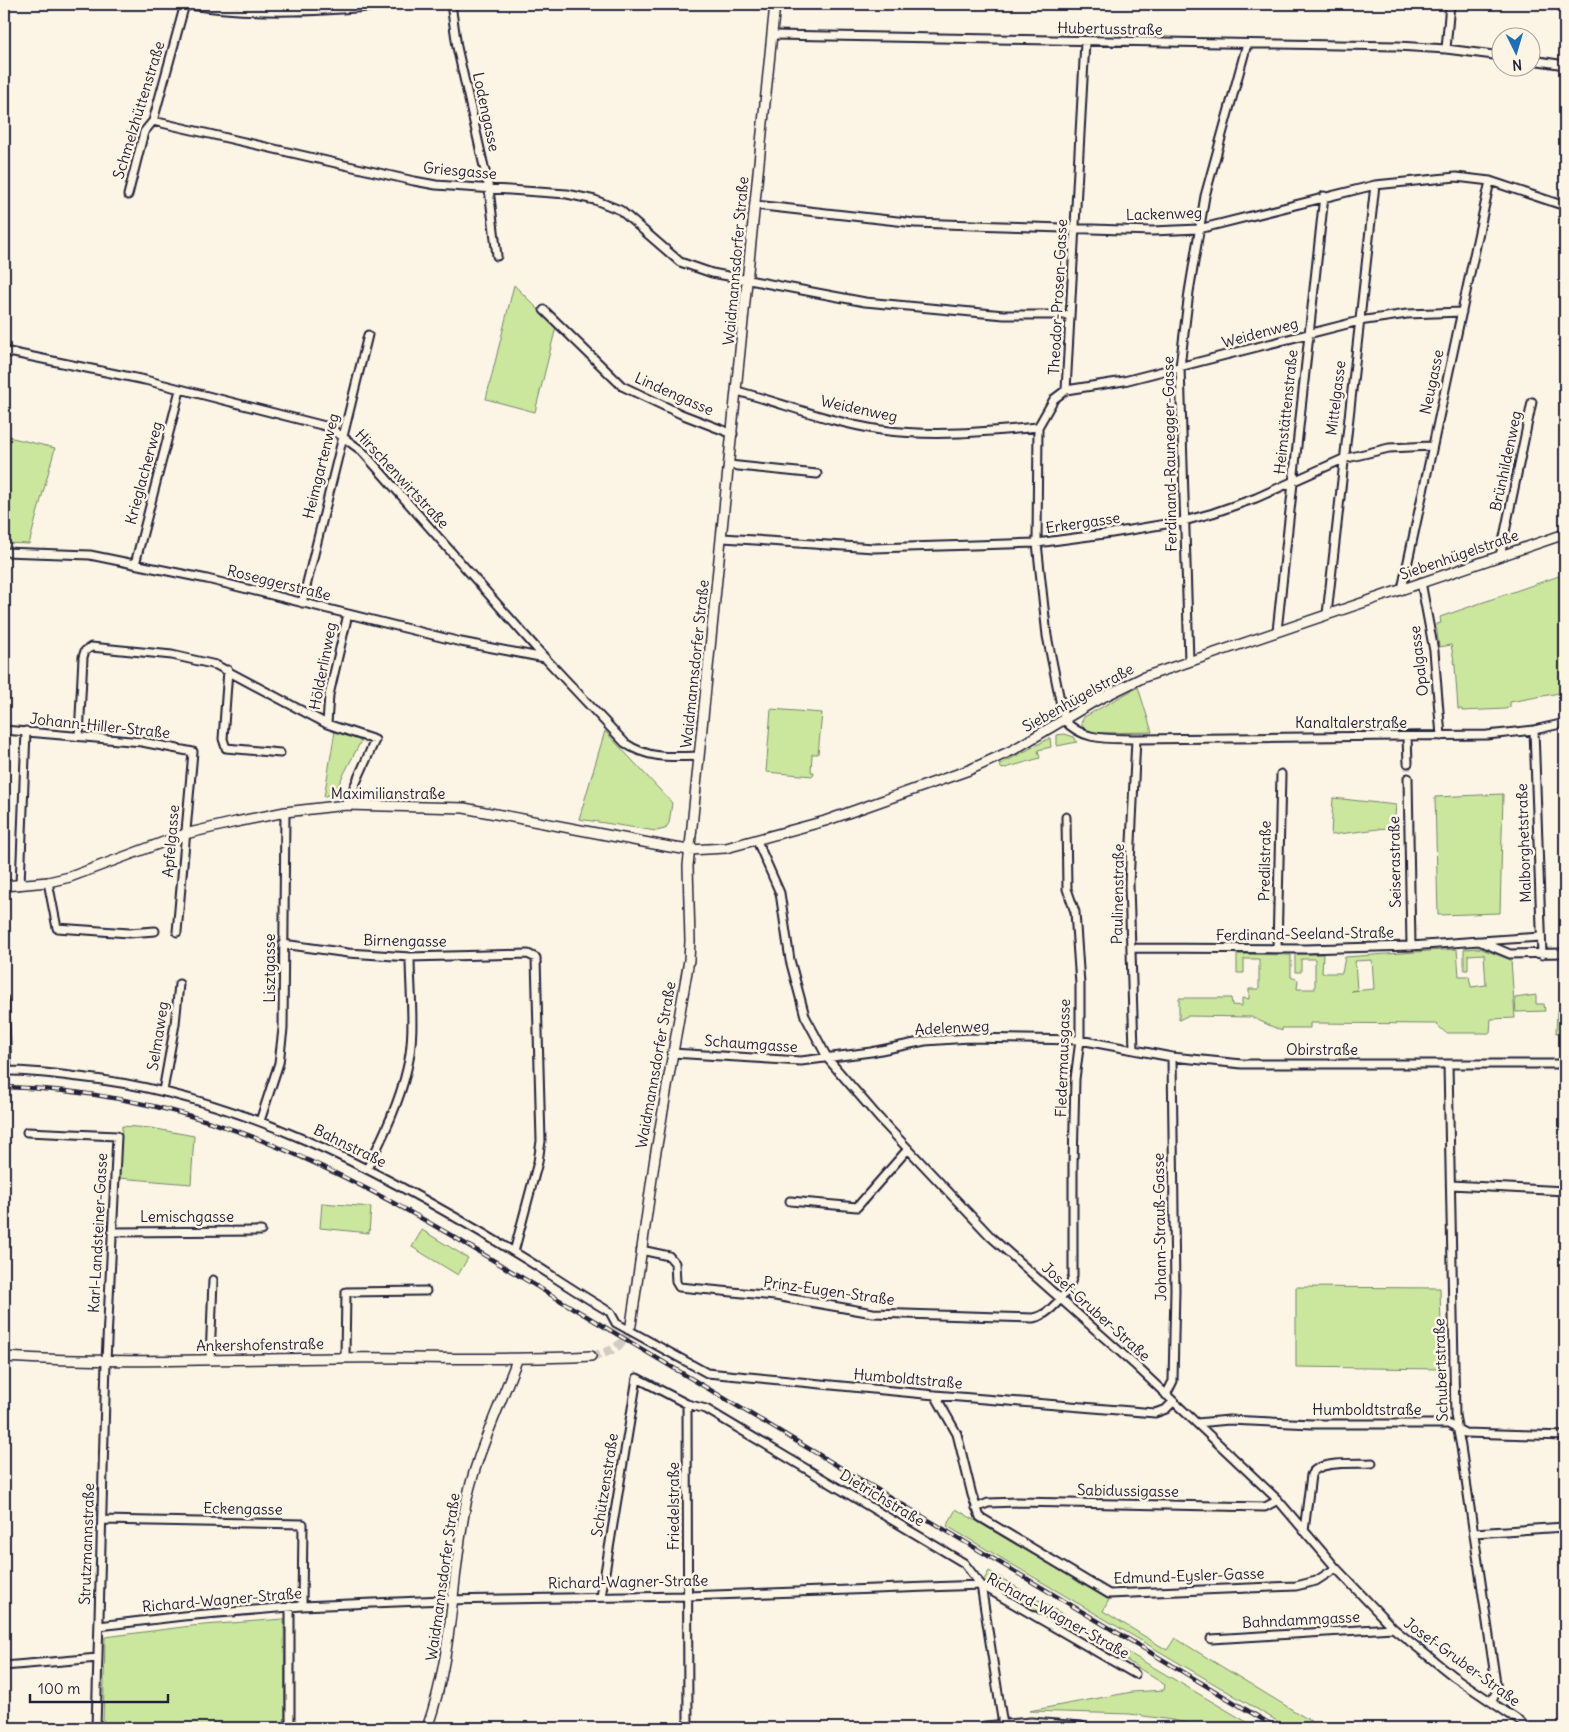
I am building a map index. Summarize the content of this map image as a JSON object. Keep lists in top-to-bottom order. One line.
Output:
{"streets":{"street":["Hubertusstraße","Schmelzhüttenstraße","Lodengasse","Griesgasse","Lackenweg","Waidmannsdorfer Straße","Theodor-Prosen-Gasse","Weidenweg","Neugasse","Lindengasse","Mittelgasse","Heimstättenstraße","Ferdinand-Raunegger-Gasse","Brünhildenweg","Heimgartenweg","Krieglacherweg","Hirschenwirtstraße","Erkergasse","Siebenhügelstraße","Roseggerstraße","Opalgasse","Hölderlinweg","Kanaltalerstraße","Johann-Hiller-Straße","Maximilianstraße","Apfelgasse","Malborghetstraße","Predilstraße","Seiserastraße","Paulinenstraße","Ferdinand-Seeland-Straße","Birnengasse","Lisztgasse","Adelenweg","Selmaweg","Schaumgasse","Obirstraße","Fledermausgasse","Bahnstraße","Lemischgasse","Johann-Strauß-Gasse","Karl-Landsteiner-Gasse","Prinz-Eugen-Straße","Josef-Gruber-Straße","Ankershofenstraße","Schubertstraße","Humboldtstraße","Schützenstraße","Sabidussigasse","Dietrichstraße","Friedelstraße","Eckengasse","Strutzmannstraße","Edmund-Eysler-Gasse","Richard-Wagner-Straße","Bahndammgasse"]},"crossings":[["Hubertusstraße","Waidmannsdorfer Straße"],["Hubertusstraße","Theodor-Prosen-Gasse"],["Hubertusstraße","Ferdinand-Raunegger-Gasse"],["Schmelzhüttenstraße","Griesgasse"],["Lodengasse","Griesgasse"],["Griesgasse","Waidmannsdorfer Straße"],["Griesgasse","Theodor-Prosen-Gasse"],["Lackenweg","Waidmannsdorfer Straße"],["Lackenweg","Theodor-Prosen-Gasse"],["Lackenweg","Neugasse"],["Lackenweg","Mittelgasse"],["Lackenweg","Heimstättenstraße"],["Lackenweg","Ferdinand-Raunegger-Gasse"],["Waidmannsdorfer Straße","Weidenweg"],["Waidmannsdorfer Straße","Lindengasse"],["Waidmannsdorfer Straße","Hirschenwirtstraße"],["Waidmannsdorfer Straße","Erkergasse"],["Waidmannsdorfer Straße","Siebenhügelstraße"],["Waidmannsdorfer Straße","Maximilianstraße"],["Waidmannsdorfer Straße","Schaumgasse"],["Waidmannsdorfer Straße","Prinz-Eugen-Straße"],["Waidmannsdorfer Straße","Ankershofenstraße"],["Waidmannsdorfer Straße","Richard-Wagner-Straße"],["Theodor-Prosen-Gasse","Weidenweg"],["Theodor-Prosen-Gasse","Erkergasse"],["Theodor-Prosen-Gasse","Siebenhügelstraße"],["Theodor-Prosen-Gasse","Kanaltalerstraße"],["Weidenweg","Neugasse"],["Weidenweg","Mittelgasse"],["Weidenweg","Heimstättenstraße"],["Weidenweg","Ferdinand-Raunegger-Gasse"],["Neugasse","Erkergasse"],["Neugasse","Siebenhügelstraße"],["Mittelgasse","Erkergasse"],["Mittelgasse","Siebenhügelstraße"],["Heimstättenstraße","Erkergasse"],["Heimstättenstraße","Siebenhügelstraße"],["Ferdinand-Raunegger-Gasse","Erkergasse"],["Ferdinand-Raunegger-Gasse","Siebenhügelstraße"],["Brünhildenweg","Siebenhügelstraße"],["Heimgartenweg","Hirschenwirtstraße"],["Heimgartenweg","Roseggerstraße"],["Krieglacherweg","Hirschenwirtstraße"],["Krieglacherweg","Roseggerstraße"],["Hirschenwirtstraße","Roseggerstraße"],["Siebenhügelstraße","Opalgasse"],["Siebenhügelstraße","Kanaltalerstraße"],["Siebenhügelstraße","Maximilianstraße"],["Siebenhügelstraße","Josef-Gruber-Straße"],["Roseggerstraße","Hölderlinweg"],["Opalgasse","Kanaltalerstraße"],["Kanaltalerstraße","Malborghetstraße"],["Kanaltalerstraße","Paulinenstraße"],["Johann-Hiller-Straße","Apfelgasse"],["Maximilianstraße","Apfelgasse"],["Maximilianstraße","Lisztgasse"],["Malborghetstraße","Ferdinand-Seeland-Straße"],["Predilstraße","Ferdinand-Seeland-Straße"],["Seiserastraße","Ferdinand-Seeland-Straße"],["Paulinenstraße","Ferdinand-Seeland-Straße"],["Paulinenstraße","Obirstraße"],["Birnengasse","Lisztgasse"],["Birnengasse","Bahnstraße"],["Lisztgasse","Bahnstraße"],["Adelenweg","Schaumgasse"],["Adelenweg","Obirstraße"],["Adelenweg","Fledermausgasse"],["Adelenweg","Josef-Gruber-Straße"],["Selmaweg","Bahnstraße"],["Schaumgasse","Josef-Gruber-Straße"],["Obirstraße","Fledermausgasse"],["Obirstraße","Johann-Strauß-Gasse"],["Obirstraße","Schubertstraße"],["Fledermausgasse","Prinz-Eugen-Straße"],["Fledermausgasse","Josef-Gruber-Straße"],["Bahnstraße","Humboldtstraße"],["Lemischgasse","Karl-Landsteiner-Gasse"],["Johann-Strauß-Gasse","Josef-Gruber-Straße"],["Karl-Landsteiner-Gasse","Ankershofenstraße"],["Karl-Landsteiner-Gasse","Strutzmannstraße"],["Prinz-Eugen-Straße","Josef-Gruber-Straße"],["Josef-Gruber-Straße","Schubertstraße"],["Josef-Gruber-Straße","Humboldtstraße"],["Josef-Gruber-Straße","Sabidussigasse"],["Josef-Gruber-Straße","Edmund-Eysler-Gasse"],["Josef-Gruber-Straße","Bahndammgasse"],["Ankershofenstraße","Strutzmannstraße"],["Schubertstraße","Humboldtstraße"],["Humboldtstraße","Edmund-Eysler-Gasse"],["Schützenstraße","Dietrichstraße"],["Schützenstraße","Richard-Wagner-Straße"],["Sabidussigasse","Edmund-Eysler-Gasse"],["Dietrichstraße","Friedelstraße"],["Dietrichstraße","Richard-Wagner-Straße"],["Friedelstraße","Richard-Wagner-Straße"],["Eckengasse","Strutzmannstraße"],["Eckengasse","Richard-Wagner-Straße"],["Strutzmannstraße","Richard-Wagner-Straße"]],"scale_bar":"100 m","north":"bottom"}
